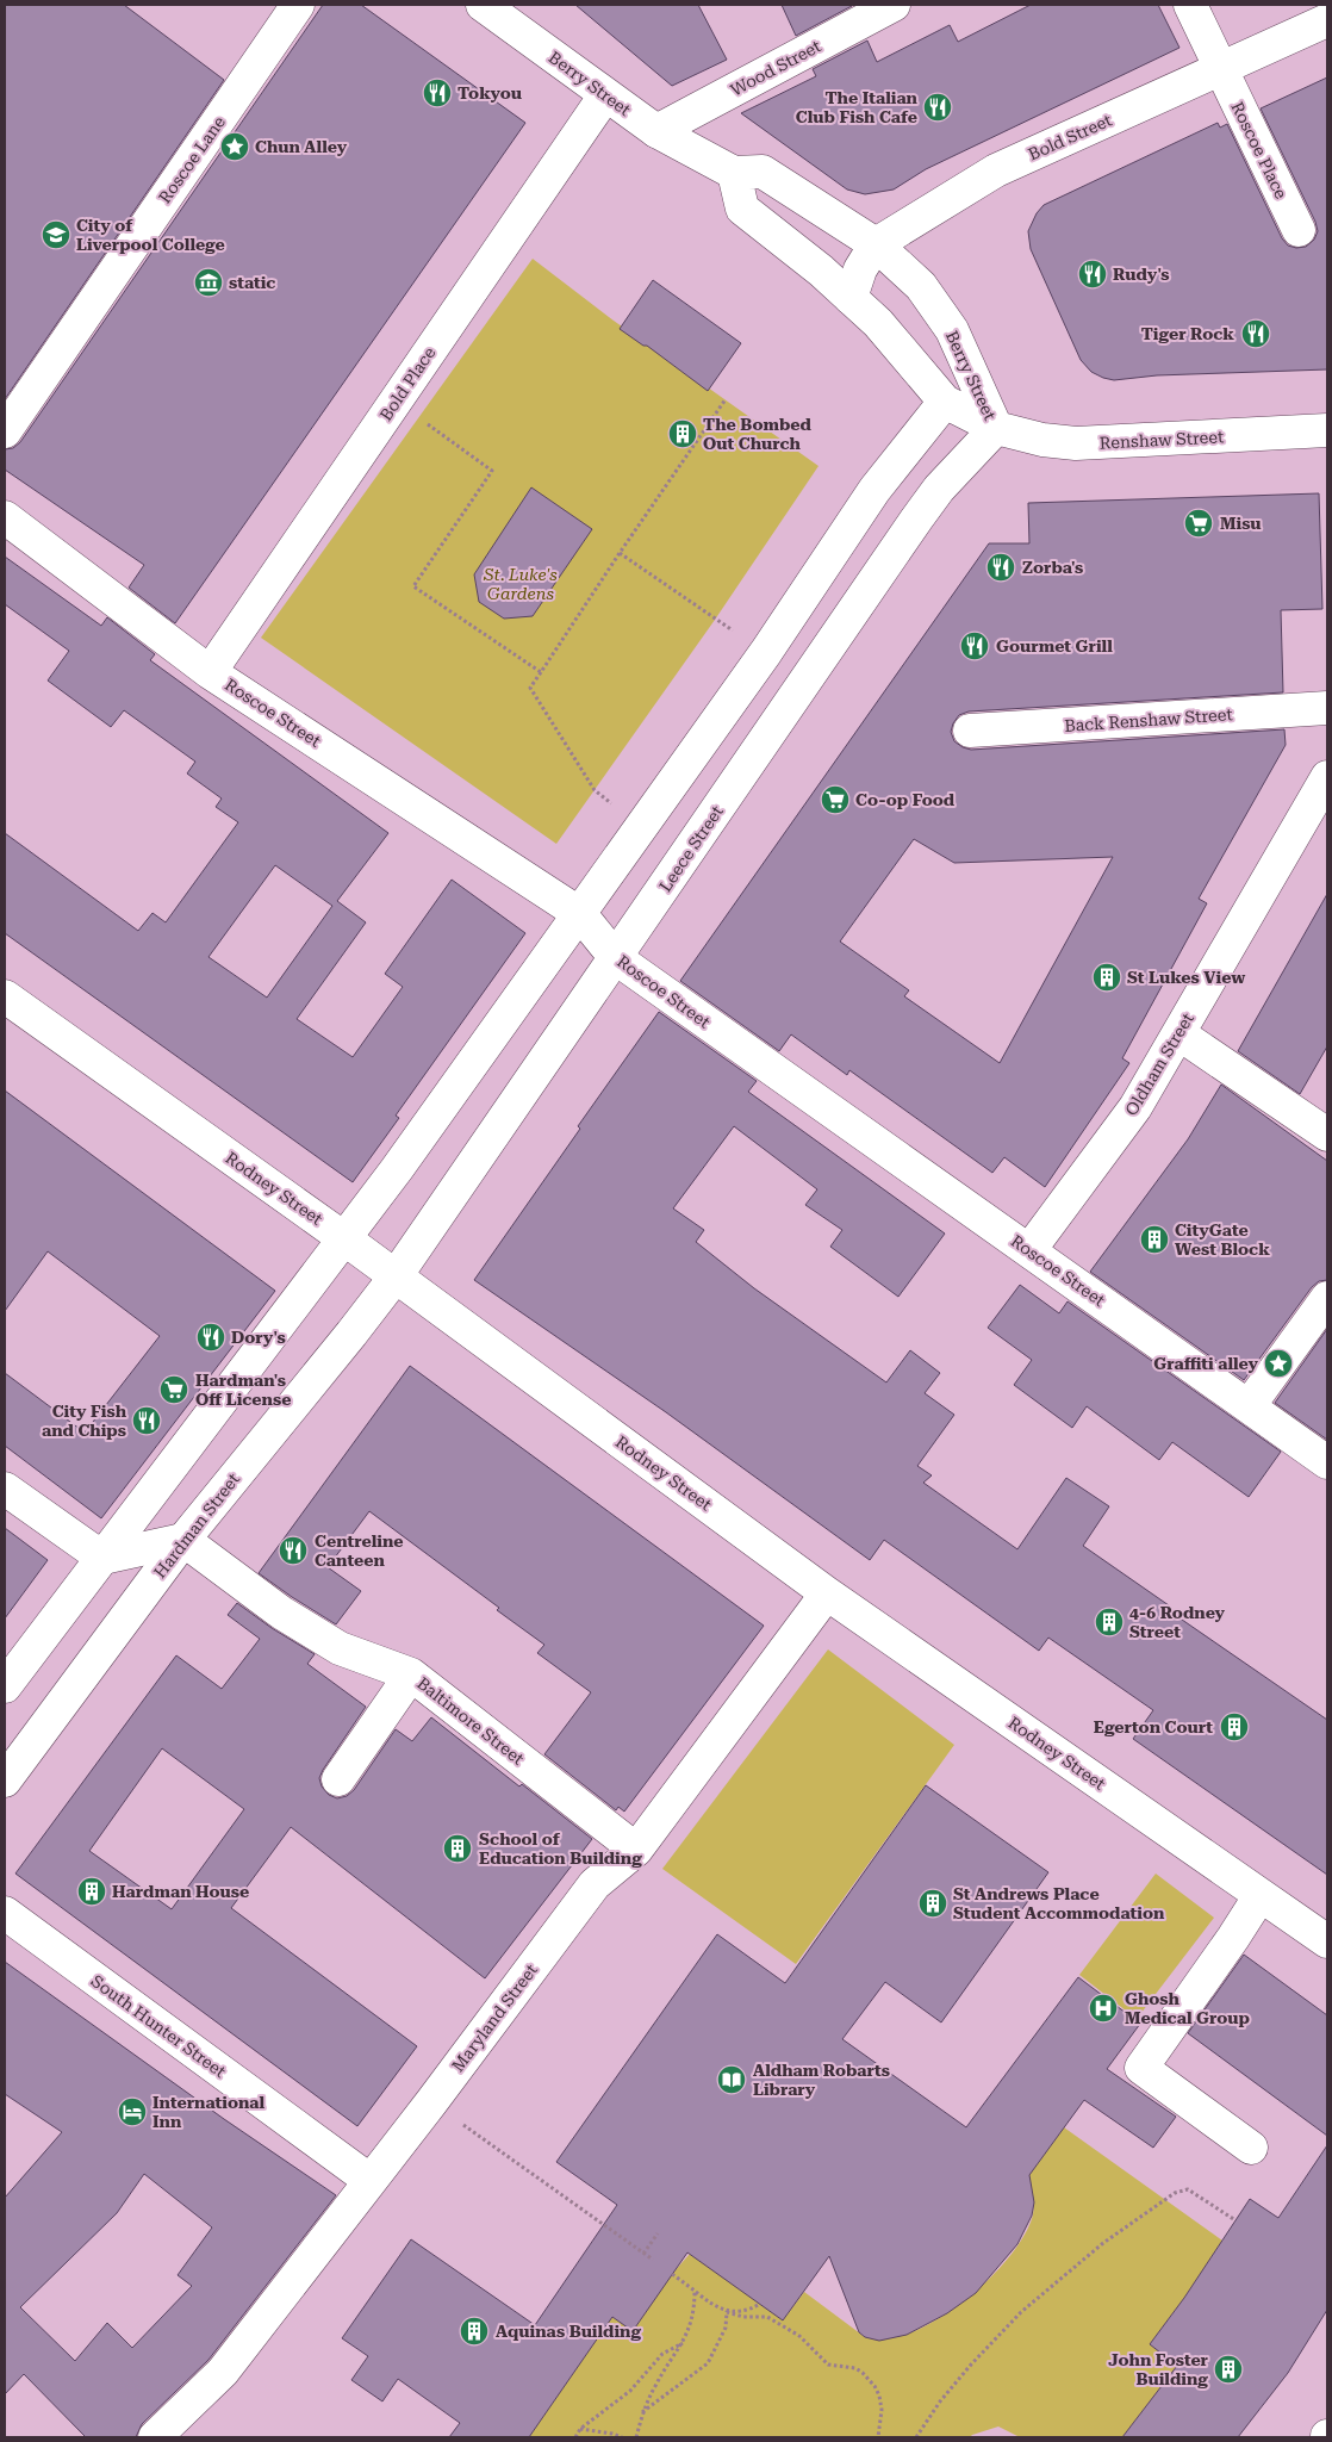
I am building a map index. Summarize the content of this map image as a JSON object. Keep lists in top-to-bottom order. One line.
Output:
{"streets":{"street":["Wood Street","Berry Street","Bold Street","Roscoe Place","Roscoe Lane","Bold Place","Renshaw Street","Roscoe Street","Back Renshaw Street","Leece Street","Oldham Street","Rodney Street","Hardman Street","Baltimore Street","Maryland Street","South Hunter Street"]},"crossings":[["Wood Street","Berry Street"],["Berry Street","Bold Street"],["Berry Street","Bold Place"],["Berry Street","Renshaw Street"],["Berry Street","Leece Street"],["Bold Street","Roscoe Place"],["Bold Place","Roscoe Street"],["Renshaw Street","Leece Street"],["Roscoe Street","Leece Street"],["Roscoe Street","Oldham Street"],["Leece Street","Rodney Street"],["Leece Street","Hardman Street"],["Rodney Street","Hardman Street"],["Rodney Street","Maryland Street"],["Hardman Street","Baltimore Street"],["Baltimore Street","Maryland Street"],["Maryland Street","South Hunter Street"]],"parks":["St. Luke's Gardens"],"places":{"restaurant":["Tokyou","The Italian Club Fish Cafe","Rudy's","Tiger Rock","Zorba's","Gourmet Grill","Dory's","City Fish and Chips","Centreline Canteen"],"place":["Chun Alley","Graffiti alley"],"school or university":["City of Liverpool College"],"museum":["static"],"building":["The Bombed Out Church","St Lukes View","CityGate West Block","4-6 Rodney Street","Egerton Court","School of Education Building","Hardman House","St Andrews Place Student Accommodation","Aquinas Building","John Foster Building"],"supermarket":["Misu","Co-op Food","Hardman's Off License"],"hospital":["Ghosh Medical Group"],"library":["Aldham Robarts Library"],"hotel":["International Inn"]}}
